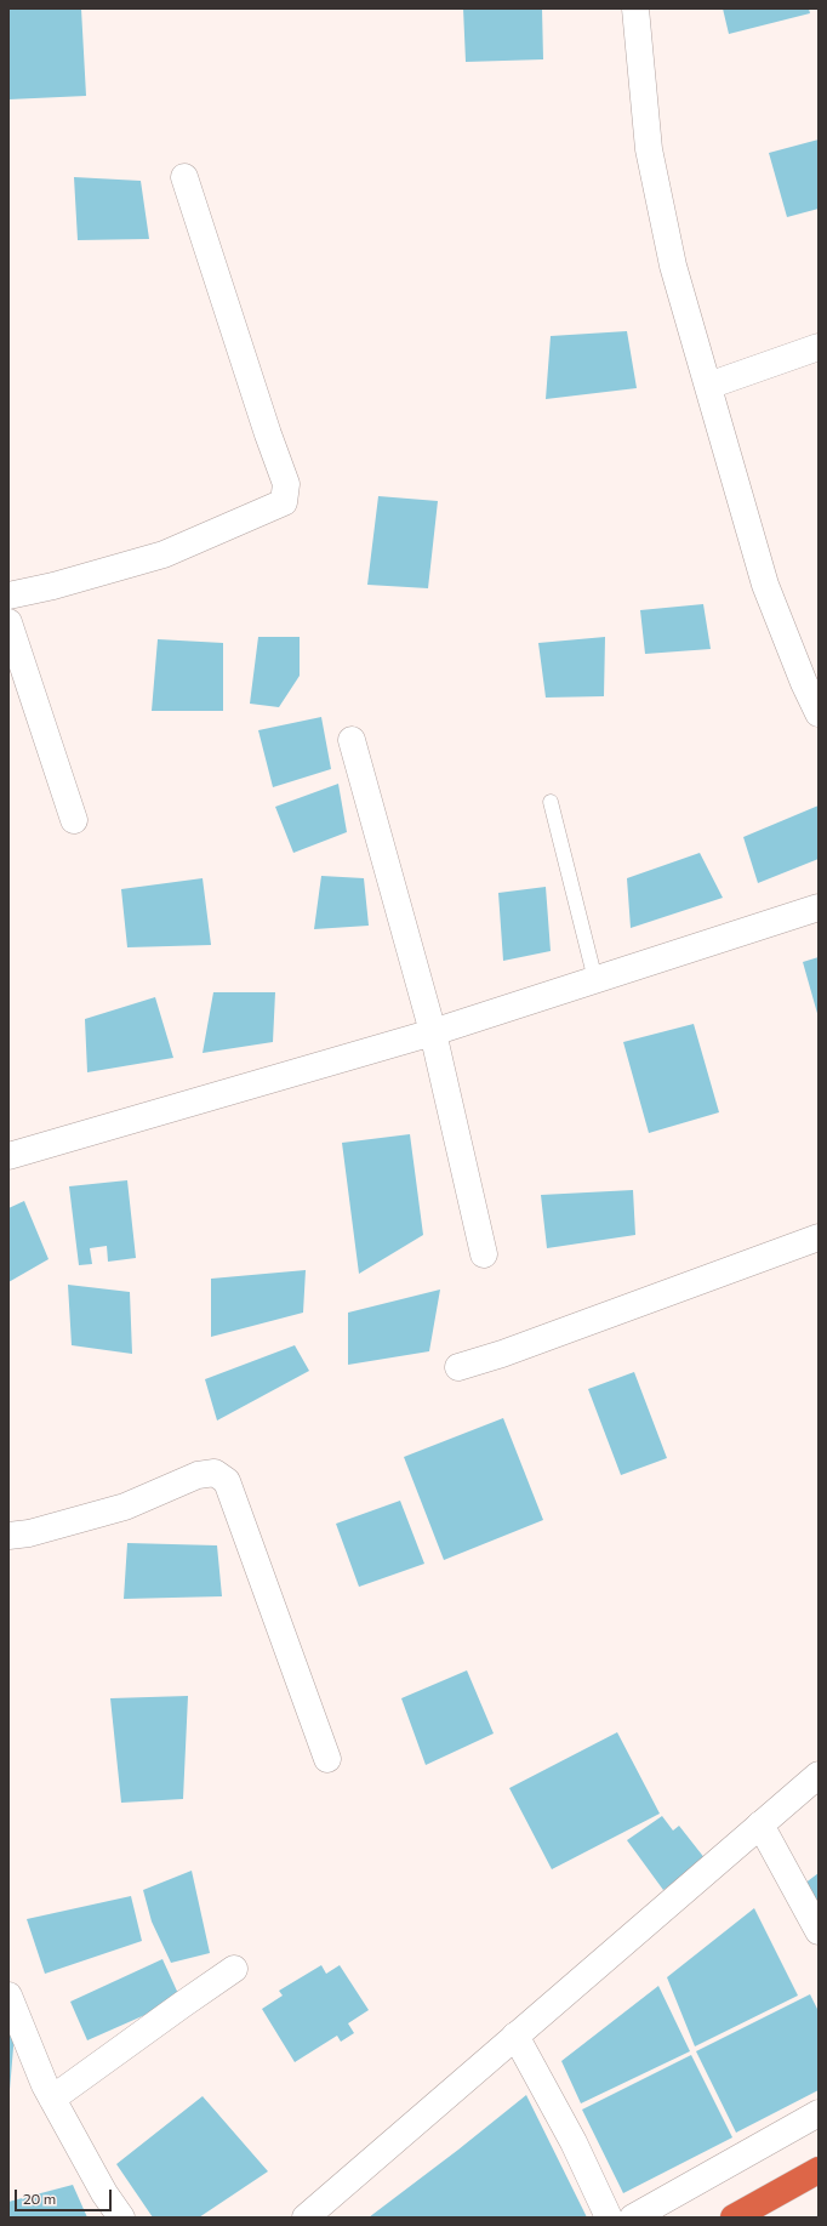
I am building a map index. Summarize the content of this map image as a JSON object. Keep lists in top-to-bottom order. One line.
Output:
{"scale_bar":"20 m"}
